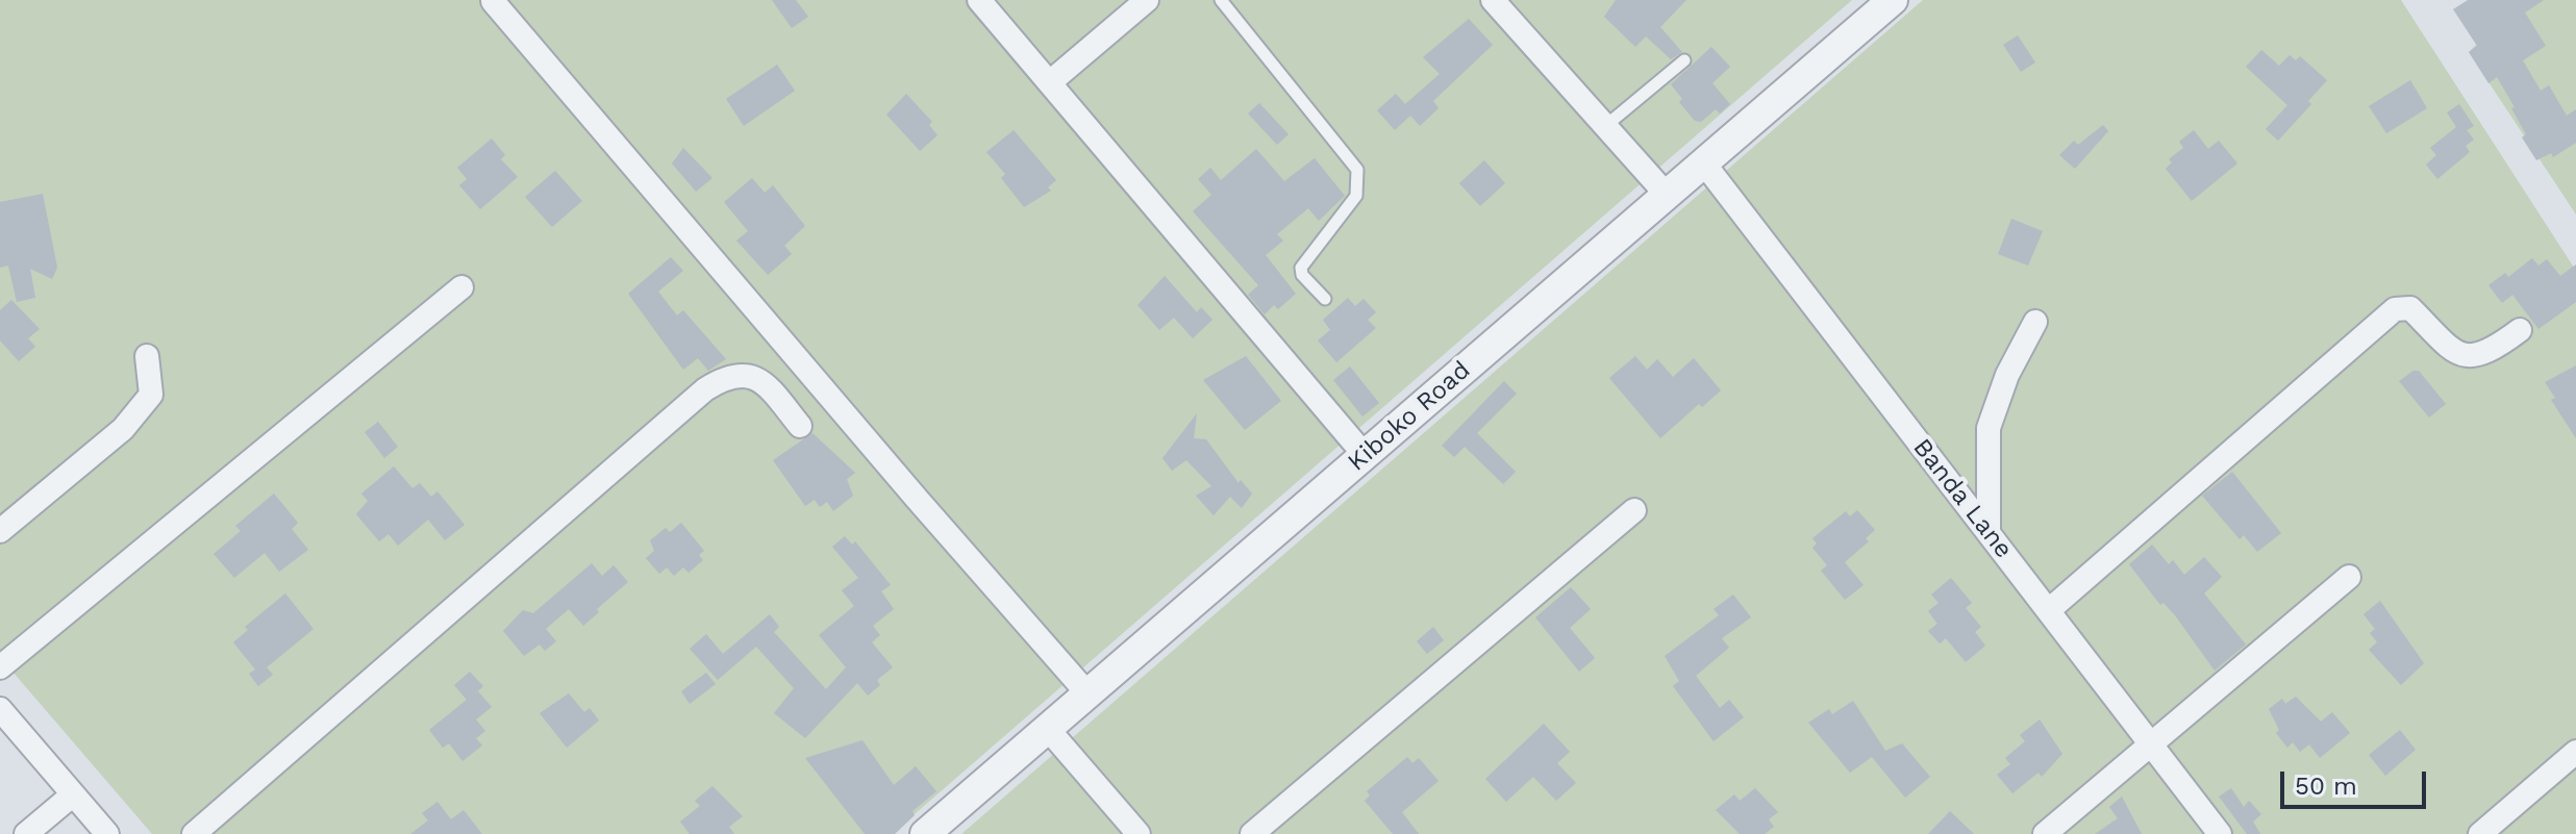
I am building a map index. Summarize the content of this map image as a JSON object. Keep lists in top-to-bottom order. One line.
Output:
{"streets":{"street":["Kiboko Road","Banda Lane"]},"crossings":[["Kiboko Road","Banda Lane"]],"scale_bar":"50 m"}
